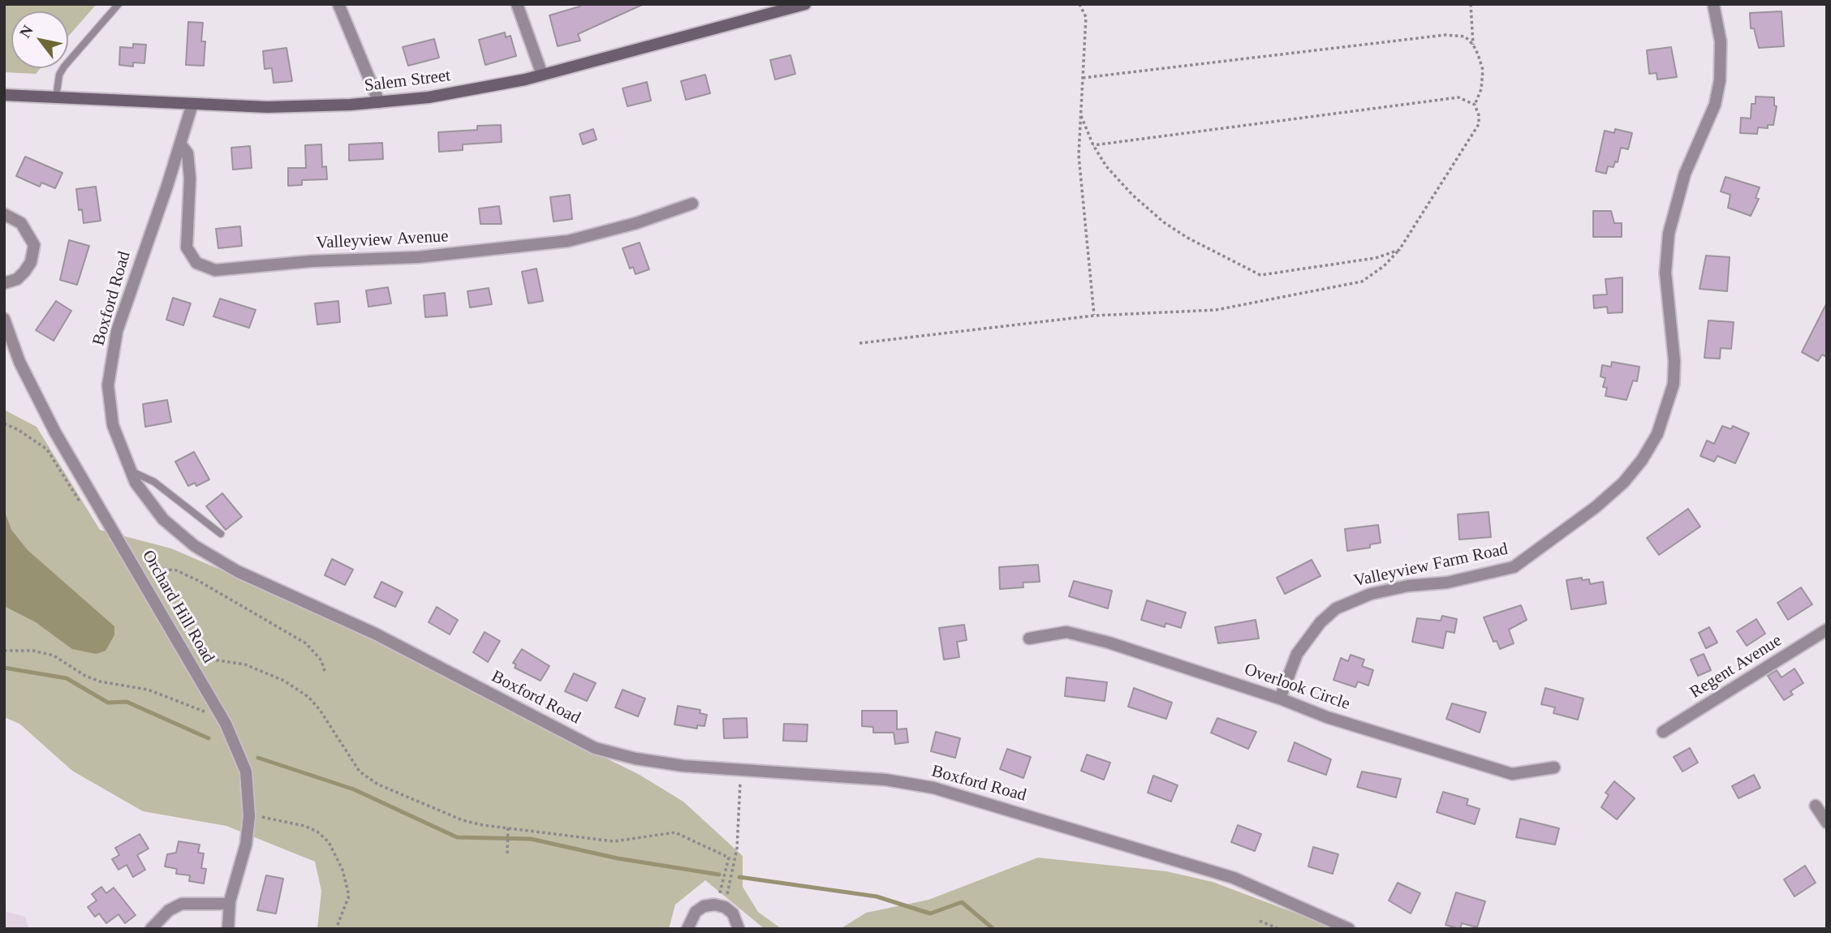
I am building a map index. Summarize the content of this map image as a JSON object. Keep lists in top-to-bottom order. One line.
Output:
{"streets":{"main road":["Salem Street"],"street":["Valleyview Avenue","Boxford Road","Valleyview Farm Road","Orchard Hill Road","Regent Avenue","Overlook Circle"]},"crossings":[["Salem Street","Boxford Road"],["Valleyview Avenue","Boxford Road"],["Valleyview Farm Road","Overlook Circle"]],"north":"top left"}
